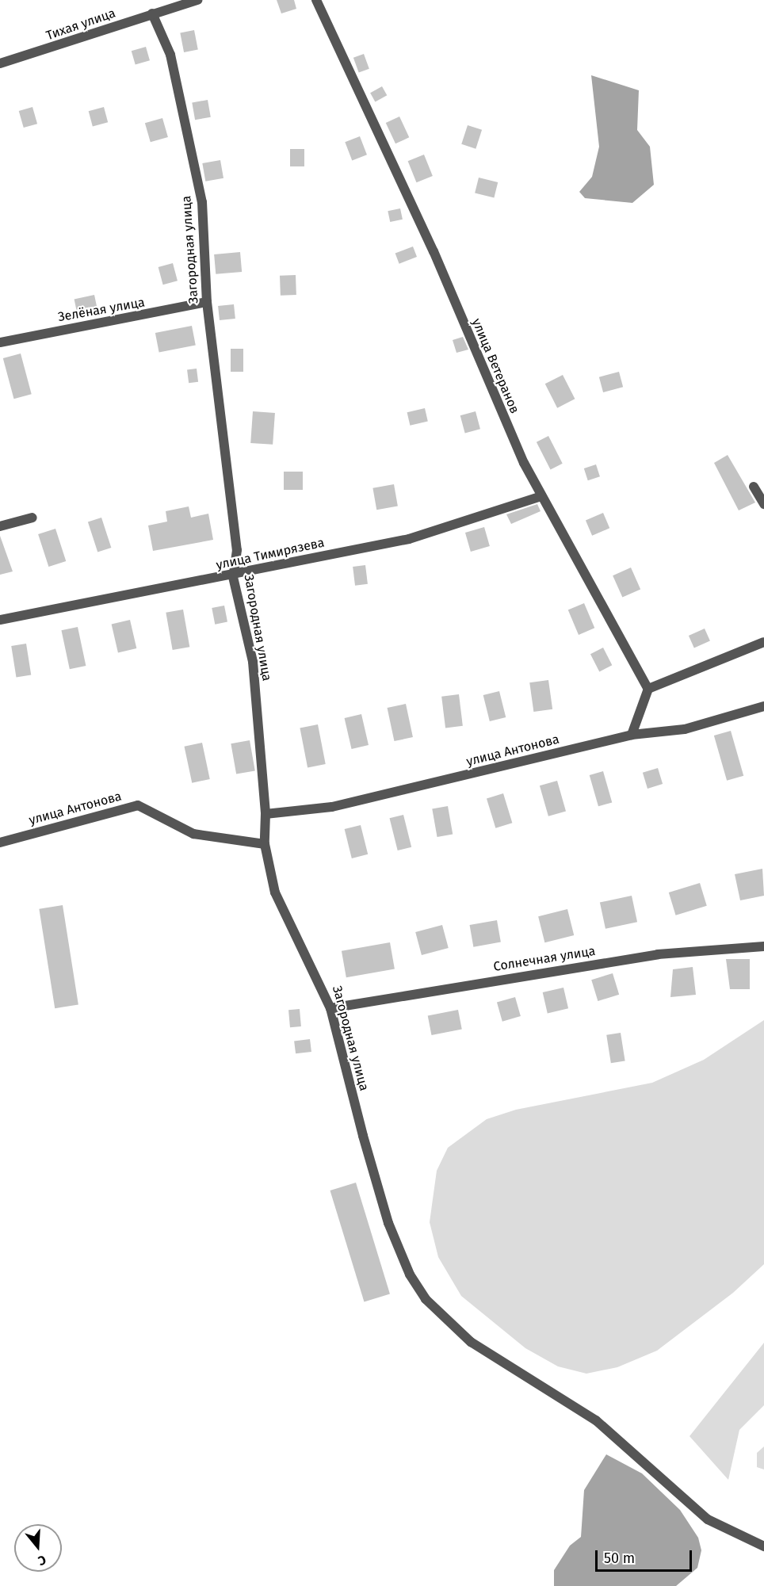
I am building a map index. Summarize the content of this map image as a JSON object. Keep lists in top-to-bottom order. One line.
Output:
{"streets":{"street":["Тихая улица","Загородная улица","Зелёная улица","улица Ветеранов","улица Тимирязева","улица Антонова","Солнечная улица"]},"crossings":[["Тихая улица","Загородная улица"],["Загородная улица","Зелёная улица"],["Загородная улица","улица Тимирязева"],["Загородная улица","улица Антонова"],["Загородная улица","Солнечная улица"],["улица Ветеранов","улица Тимирязева"]],"scale_bar":"50 m","north":"bottom"}
